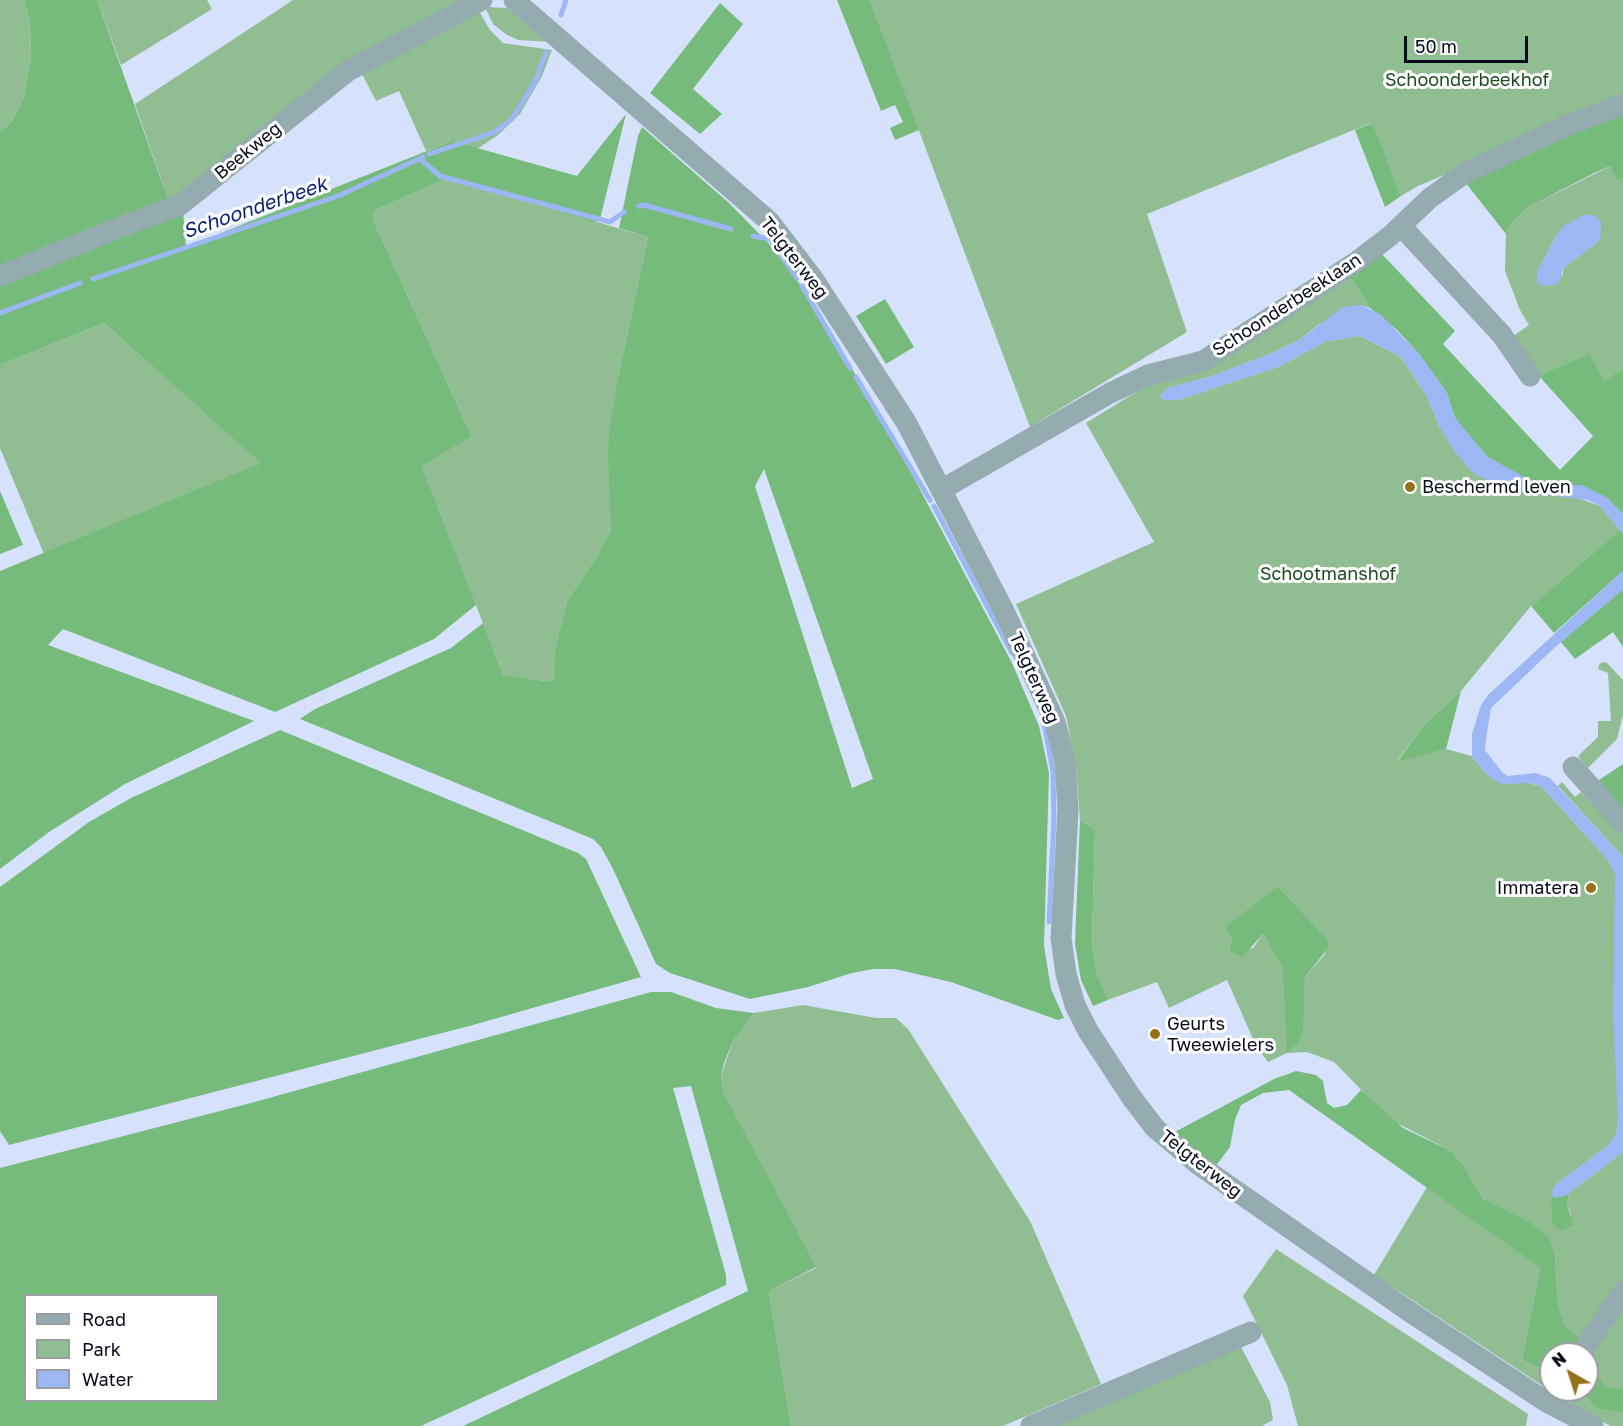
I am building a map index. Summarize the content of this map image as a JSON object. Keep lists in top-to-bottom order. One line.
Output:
{"streets":{"street":["Beekweg","Telgterweg","Schoonderbeeklaan"]},"crossings":[["Telgterweg","Schoonderbeeklaan"]],"water":["Schoonderbeek"],"parks":["Schoonderbeekhof","Schootmanshof"],"places":["Beschermd leven","Immatera","Geurts Tweewielers"],"legend":["Road","Park","Water"],"scale_bar":"50 m","north":"top left"}
